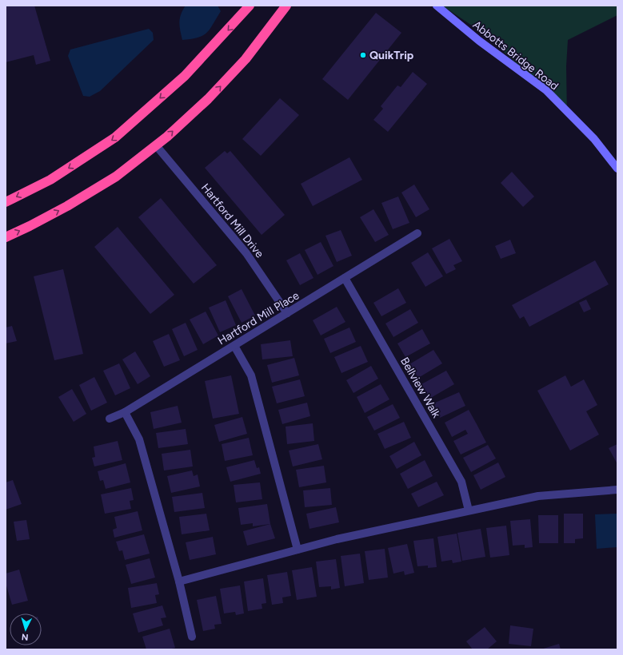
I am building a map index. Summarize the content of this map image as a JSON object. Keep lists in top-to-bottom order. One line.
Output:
{"streets":{"main road":["Abbotts Bridge Road"],"street":["Hartford Mill Drive","Hartford Mill Place","Bellview Walk"]},"crossings":[["Hartford Mill Drive","Hartford Mill Place"],["Hartford Mill Place","Bellview Walk"]],"places":["QuikTrip"],"north":"bottom"}
